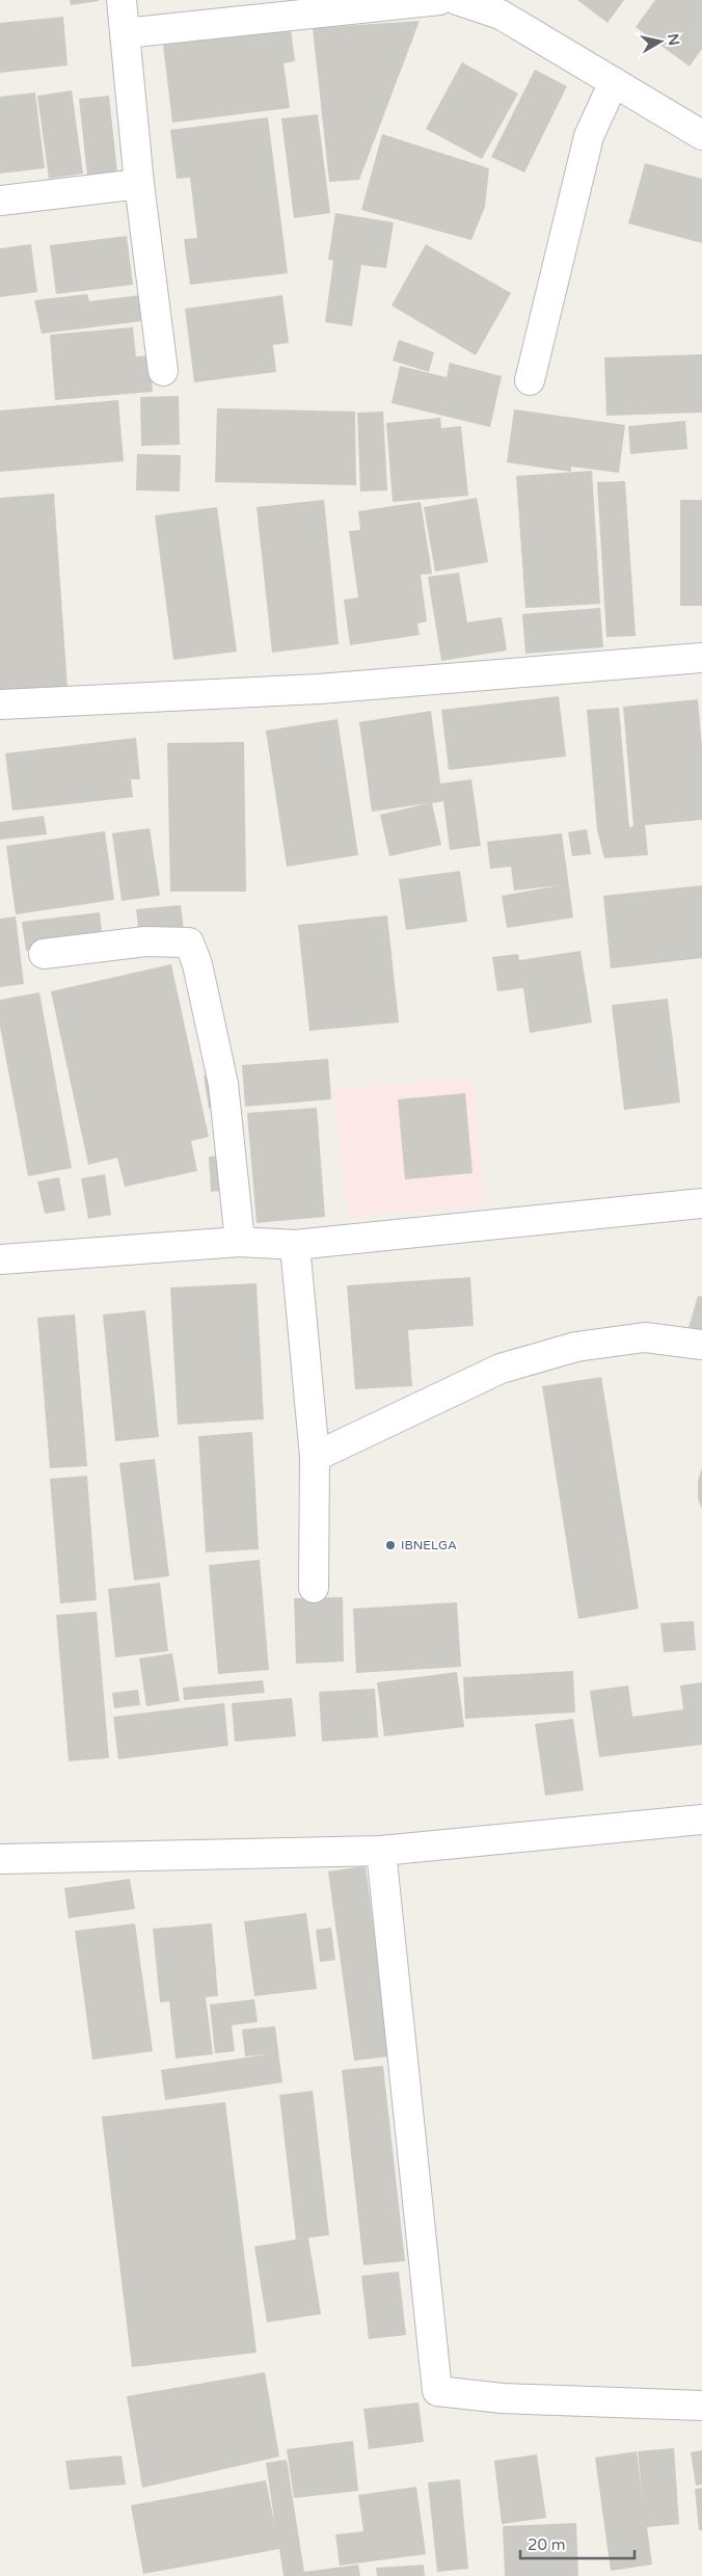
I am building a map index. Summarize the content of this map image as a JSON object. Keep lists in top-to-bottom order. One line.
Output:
{"places":["IBNELGA"],"scale_bar":"20 m","north":"right"}
